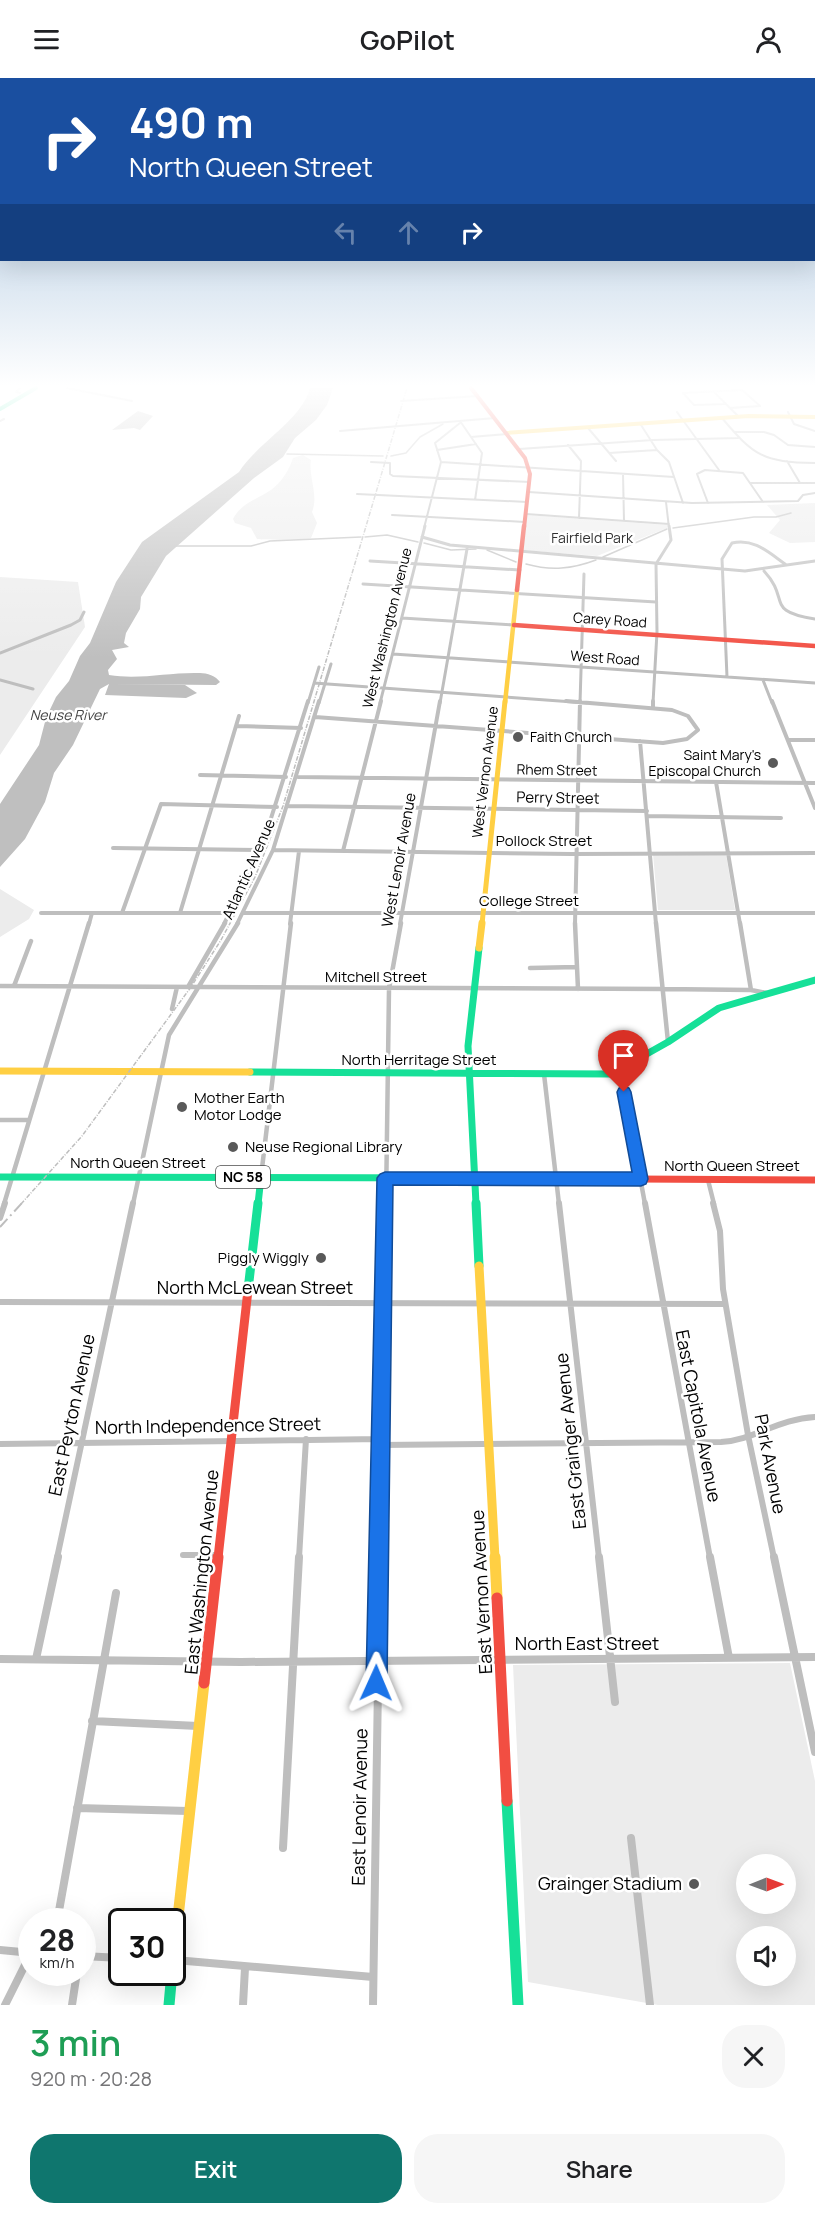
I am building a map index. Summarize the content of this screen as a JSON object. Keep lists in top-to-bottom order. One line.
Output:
{"streets":{"main road":["Carey Road","West Vernon Avenue","North Herritage Street","North Queen Street","NC 58","East Washington Avenue","East Vernon Avenue"],"street":["West Washington Avenue","West Road","Rhem Street","Perry Street","Pollock Street","West Lenoir Avenue","Atlantic Avenue","College Street","Mitchell Street","North McLewean Street","East Peyton Avenue","East Capitola Avenue","North Independence Street","East Grainger Avenue","Park Avenue","North East Street","East Lenoir Avenue"]},"crossings":[["Carey Road","West Washington Avenue"],["Carey Road","West Vernon Avenue"],["Carey Road","West Lenoir Avenue"],["West Washington Avenue","West Road"],["West Washington Avenue","Rhem Street"],["West Washington Avenue","Perry Street"],["West Washington Avenue","Pollock Street"],["West Road","West Vernon Avenue"],["West Road","West Lenoir Avenue"],["Rhem Street","West Vernon Avenue"],["Rhem Street","West Lenoir Avenue"],["Rhem Street","Atlantic Avenue"],["West Vernon Avenue","Perry Street"],["West Vernon Avenue","Pollock Street"],["West Vernon Avenue","College Street"],["West Vernon Avenue","Mitchell Street"],["West Vernon Avenue","North Herritage Street"],["West Vernon Avenue","North Queen Street"],["West Vernon Avenue","East Vernon Avenue"],["Perry Street","West Lenoir Avenue"],["Perry Street","Atlantic Avenue"],["Pollock Street","West Lenoir Avenue"],["Pollock Street","Atlantic Avenue"],["West Lenoir Avenue","College Street"],["West Lenoir Avenue","Mitchell Street"],["West Lenoir Avenue","North Herritage Street"],["West Lenoir Avenue","North Queen Street"],["West Lenoir Avenue","East Lenoir Avenue"],["Atlantic Avenue","College Street"],["Atlantic Avenue","Mitchell Street"],["Atlantic Avenue","North Herritage Street"],["Atlantic Avenue","East Peyton Avenue"],["Mitchell Street","North Herritage Street"],["North Herritage Street","East Peyton Avenue"],["North Herritage Street","East Capitola Avenue"],["North Herritage Street","East Grainger Avenue"],["North Queen Street","East Peyton Avenue"],["North Queen Street","East Capitola Avenue"],["North Queen Street","East Grainger Avenue"],["North Queen Street","Park Avenue"],["North Queen Street","East Washington Avenue"],["North Queen Street","East Vernon Avenue"],["North Queen Street","East Lenoir Avenue"],["North McLewean Street","East Peyton Avenue"],["North McLewean Street","East Capitola Avenue"],["North McLewean Street","East Grainger Avenue"],["North McLewean Street","Park Avenue"],["North McLewean Street","East Washington Avenue"],["North McLewean Street","East Vernon Avenue"],["North McLewean Street","East Lenoir Avenue"],["East Peyton Avenue","North Independence Street"],["East Peyton Avenue","North East Street"],["East Capitola Avenue","North Independence Street"],["East Capitola Avenue","North East Street"],["North Independence Street","East Grainger Avenue"],["North Independence Street","Park Avenue"],["North Independence Street","East Washington Avenue"],["North Independence Street","East Vernon Avenue"],["North Independence Street","East Lenoir Avenue"],["East Grainger Avenue","North East Street"],["Park Avenue","North East Street"],["East Washington Avenue","North East Street"],["East Vernon Avenue","North East Street"],["North East Street","East Lenoir Avenue"]],"water":["Neuse River"],"parks":["Fairfield Park"],"places":["Faith Church","Saint Mary's Episcopal Church","Mother Earth Motor Lodge","Neuse Regional Library","Piggly Wiggly","Grainger Stadium"],"north":"right","page":{"header":"GoPilot","turn":["490 m","North Queen Street"],"speed":"28 km/h","limit":"30","heading":["3 min","920 m · 20:28"],"buttons":["Exit","Share"]}}
